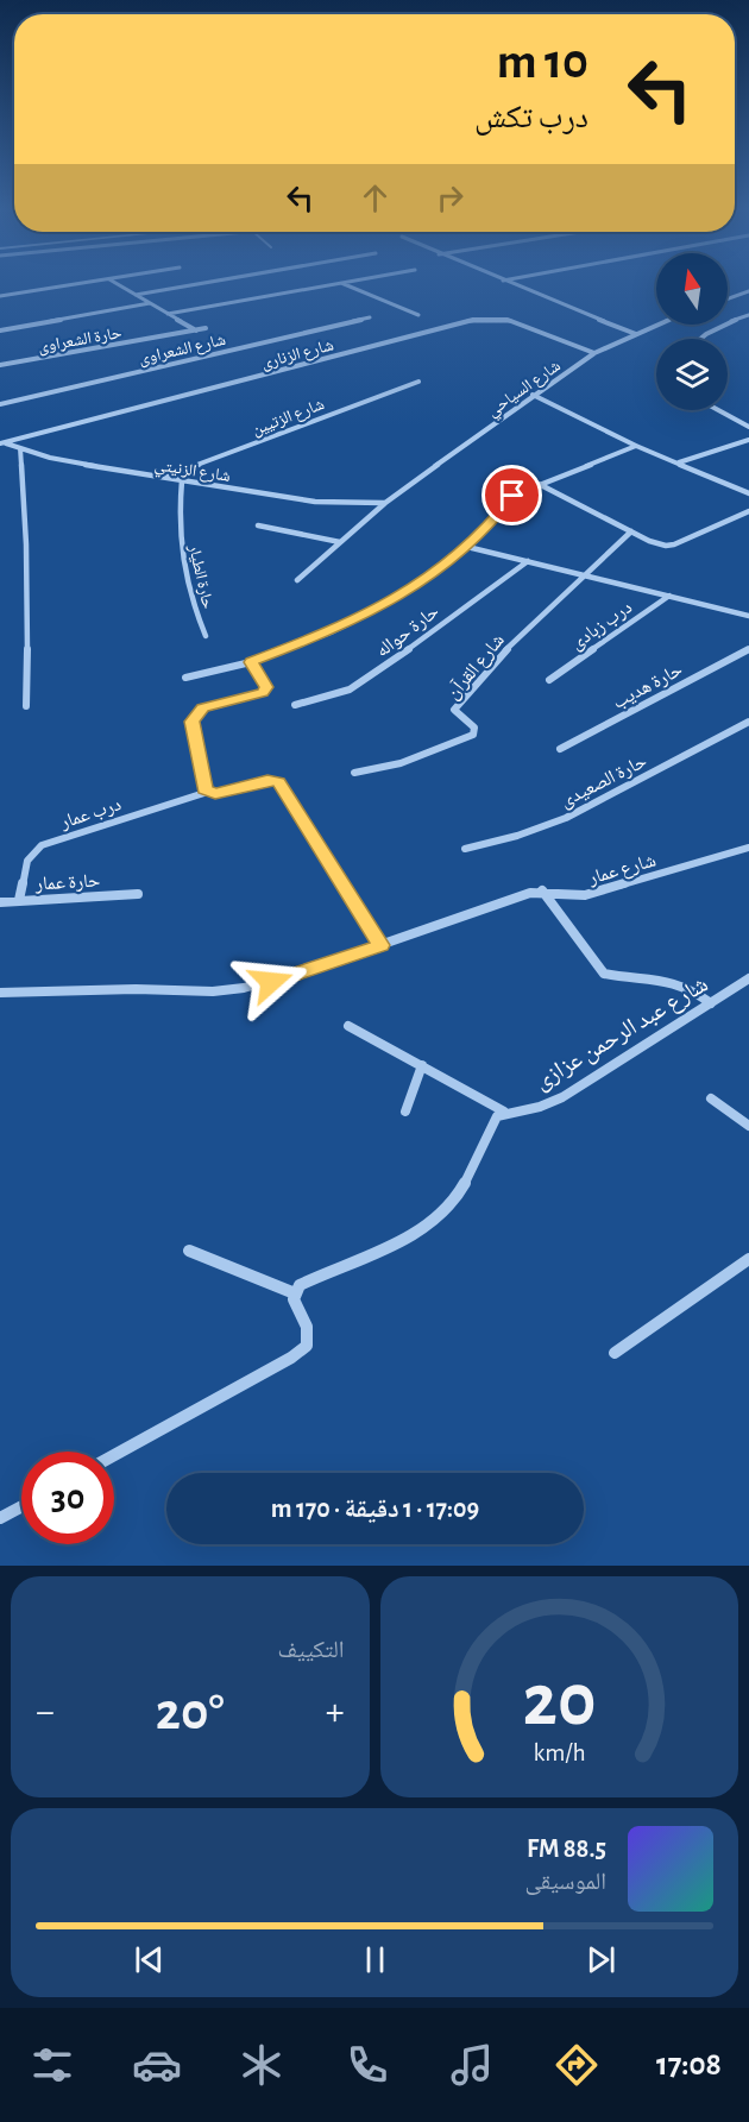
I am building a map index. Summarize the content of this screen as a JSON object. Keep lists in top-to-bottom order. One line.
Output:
{"streets":{"street":["حارة الشعراوى","شارع الشعراوى","شارع الزنارى","شارع السياحي","شارع الزتيين","شارع الزنيتي","حارة الطيار","درب زبادى","حارة حواله","شارع القرآن","حارة هديب","حارة الصعيدى","درب عمار","شارع عمار","حارة عمار","شارع عبد الرحمن عزازى"]},"crossings":[["شارع الزنارى","شارع السياحي"],["شارع الزنارى","شارع الزنيتي"],["شارع السياحي","شارع الزنيتي"],["شارع الزتيين","شارع الزنيتي"],["شارع الزنيتي","حارة الطيار"],["درب عمار","شارع عمار"],["درب عمار","حارة عمار"]],"north":"top","page":{"turn":["10 m","درب تكش"],"limit":"30","trip":"17:09 · 1 دقيقة · 170 m","tile":"التكييف","heat":["−","20°","+"],"song":["88.5 FM","الموسيقى"],"tabs":"17:08","gauge":["20","km/h"]}}
